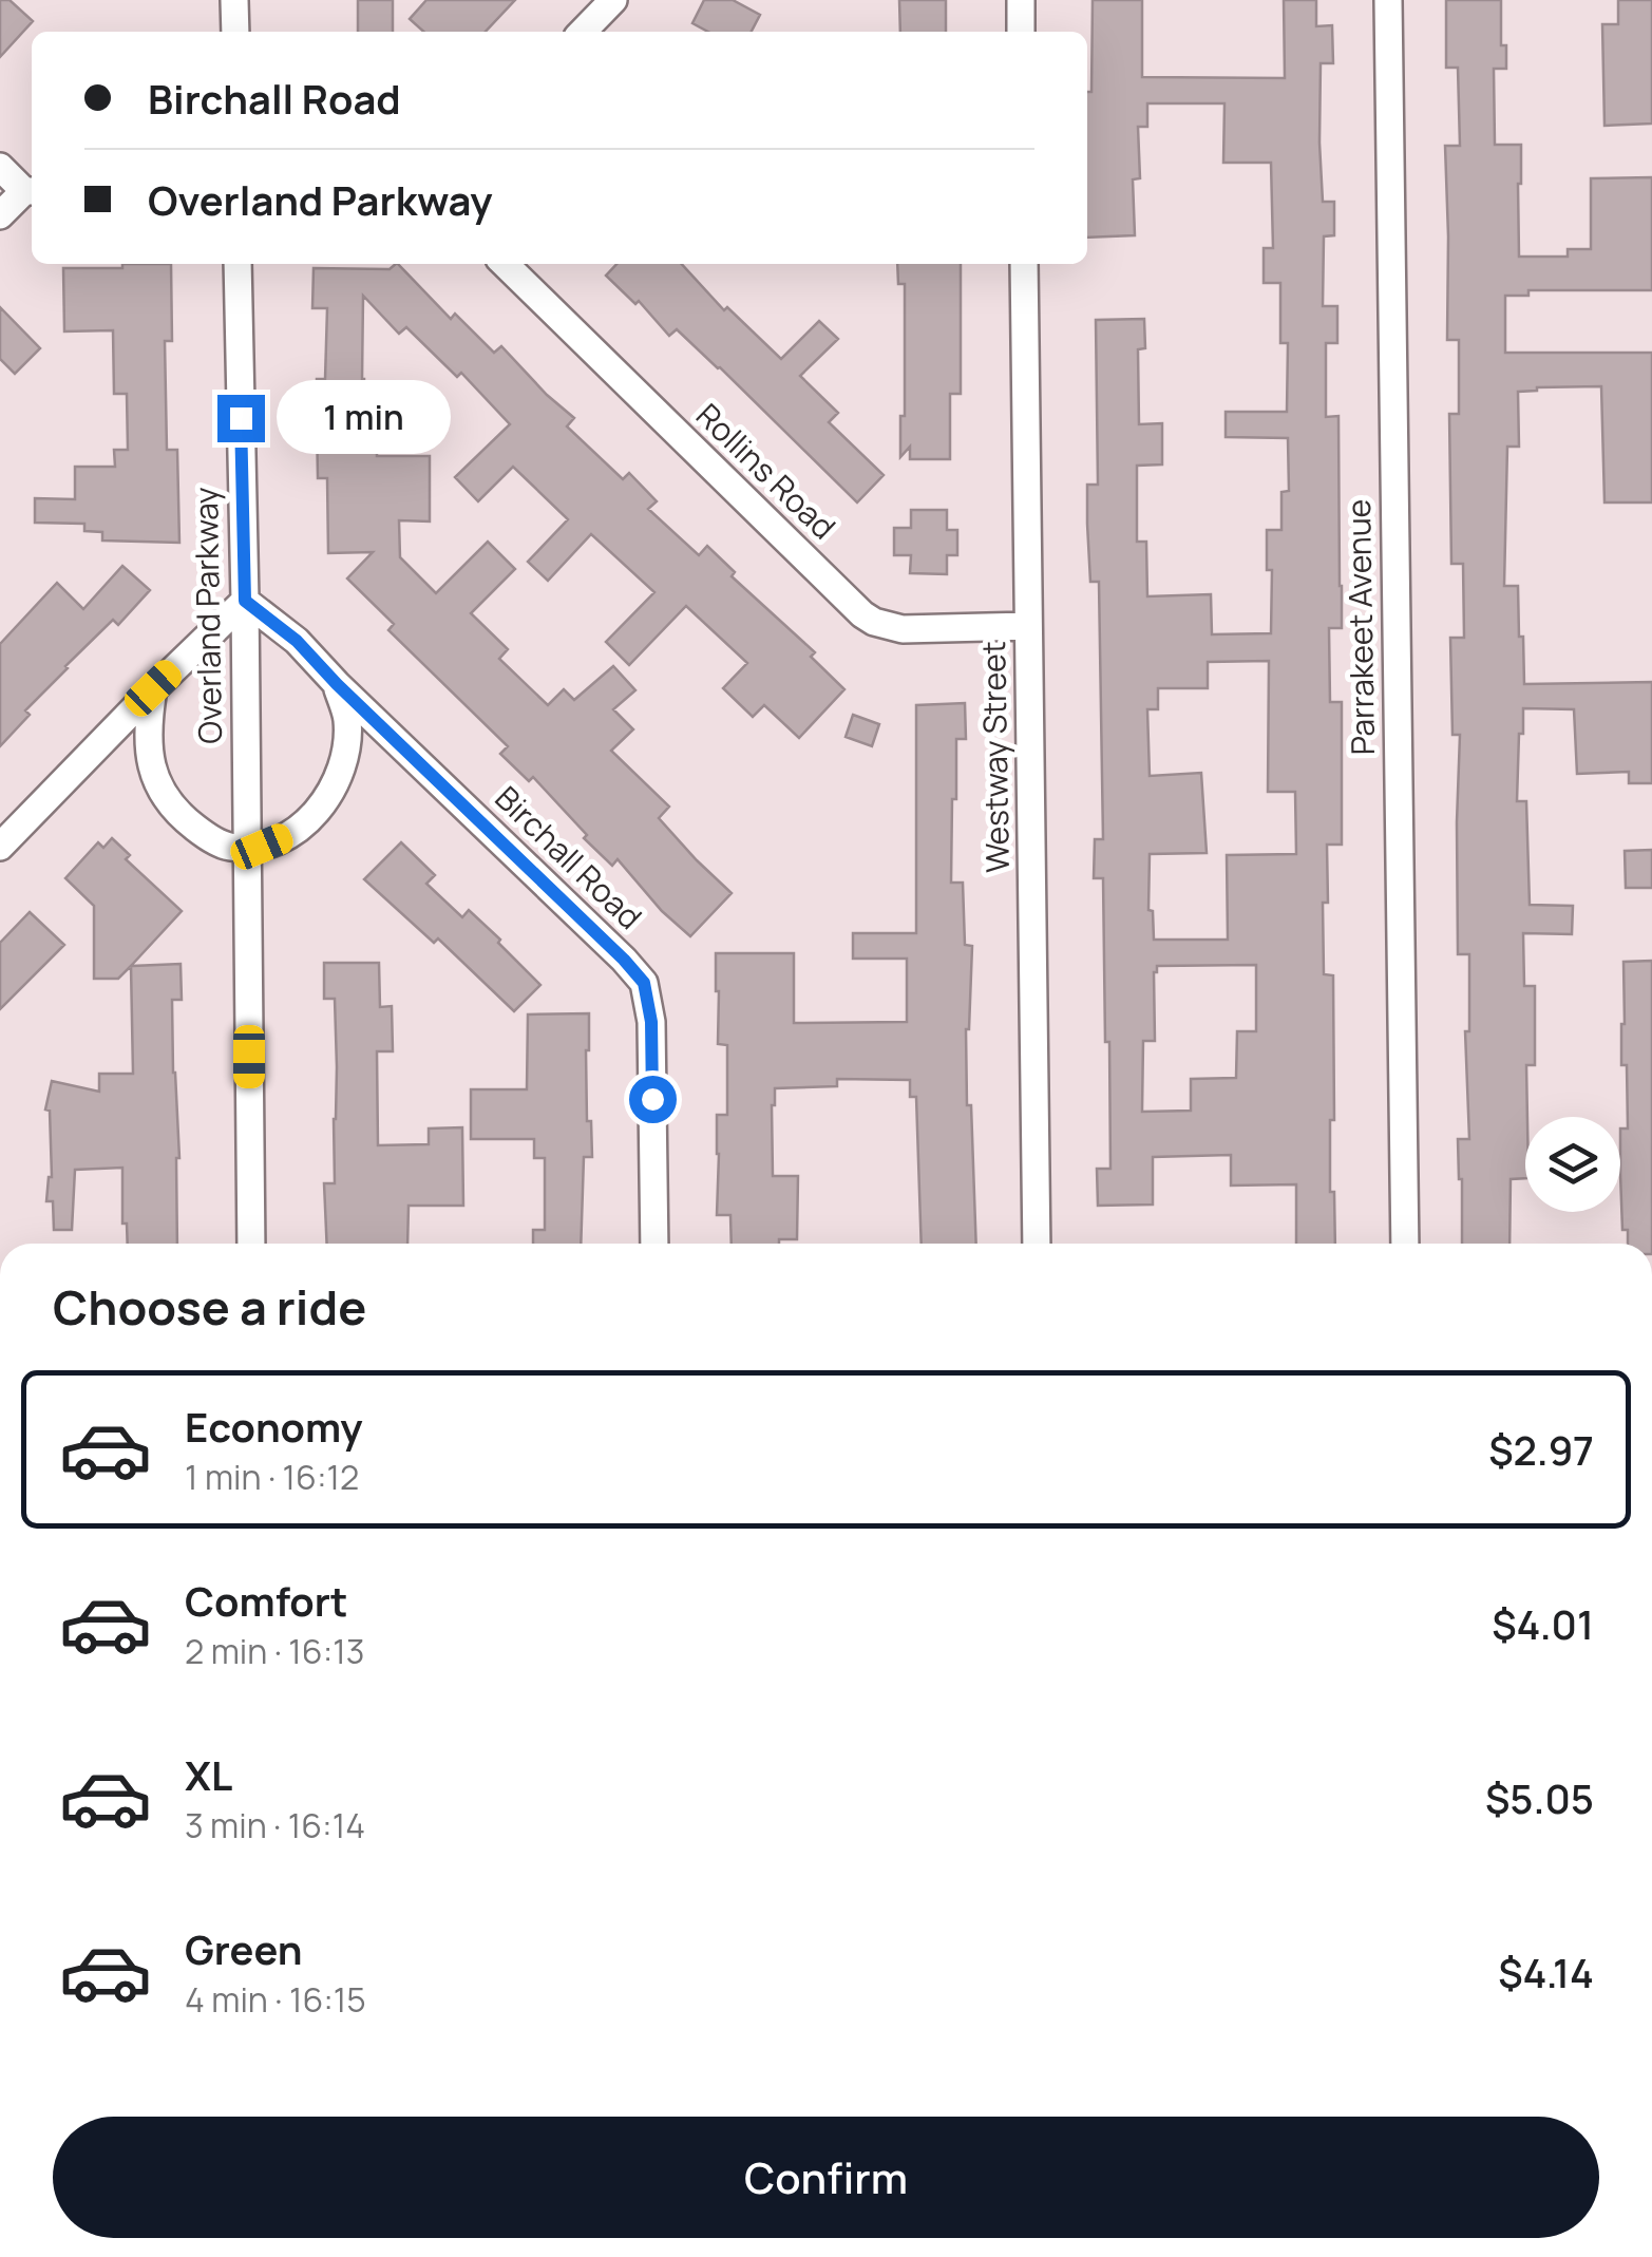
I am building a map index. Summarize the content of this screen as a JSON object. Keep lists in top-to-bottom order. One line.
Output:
{"streets":{"street":["Rollins Road","Overland Parkway","Parrakeet Avenue","Westway Street","Birchall Road"]},"crossings":[["Rollins Road","Westway Street"],["Overland Parkway","Birchall Road"]],"page":{"banner":["Birchall Road","Overland Parkway"],"bubble":"1 min","heading":"Choose a ride","list":[{"name":"Economy","note":"1 min · 16:12","value":"$2.97"},{"name":"Comfort","note":"2 min · 16:13","value":"$4.01"},{"name":"XL","note":"3 min · 16:14","value":"$5.05"},{"name":"Green","note":"4 min · 16:15","value":"$4.14"}],"buttons":"Confirm"}}
